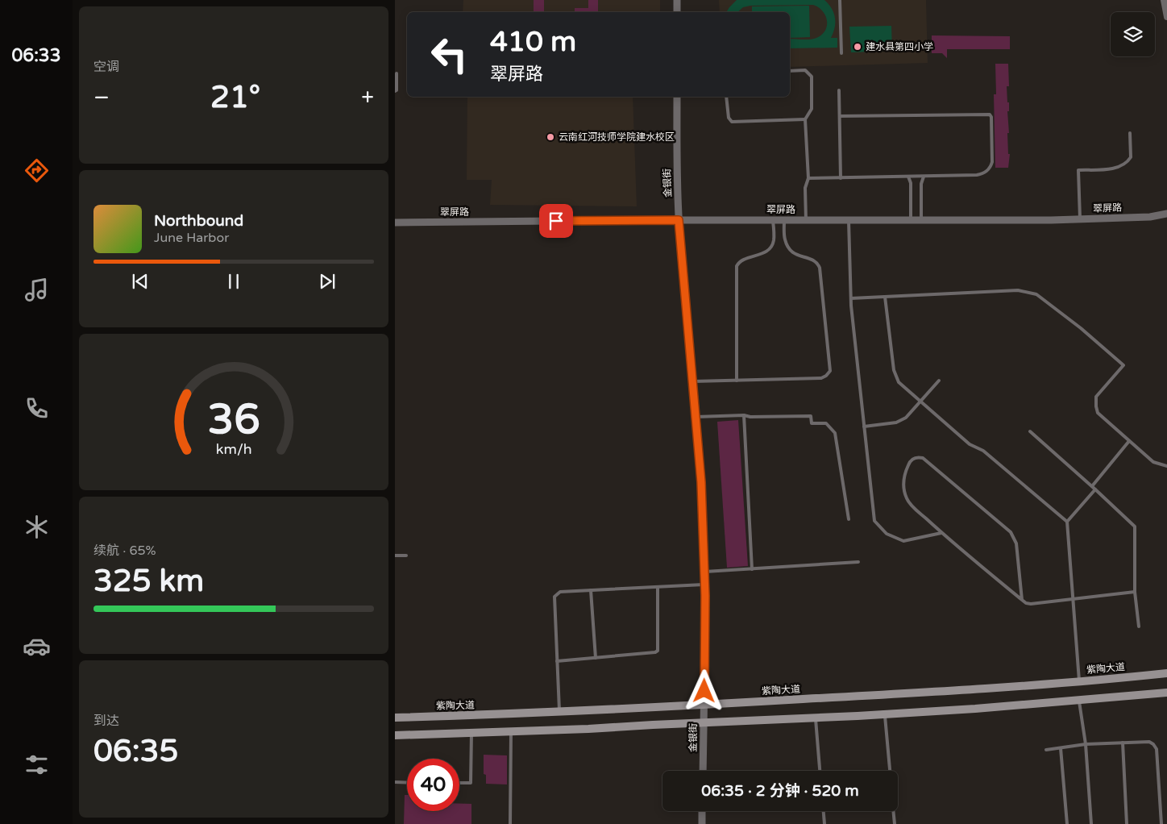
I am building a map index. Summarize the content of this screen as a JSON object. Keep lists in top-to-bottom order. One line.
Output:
{"streets":{"main road":["紫陶大道"],"street":["金银街","翠屏路"]},"crossings":[["金银街","翠屏路"],["金银街","紫陶大道"]],"places":["建水县第四小学","云南红河技师学院建水校区"],"page":{"tabs":"06:33","tile":["空调",["续航 · 65%","325 km"],["到达","06:35"]],"turn":["410 m","翠屏路"],"heat":["−","21°","+"],"song":["Northbound","June Harbor"],"limit":"40","trip":"06:35 · 2 分钟 · 520 m","gauge":["36","km/h"]}}
